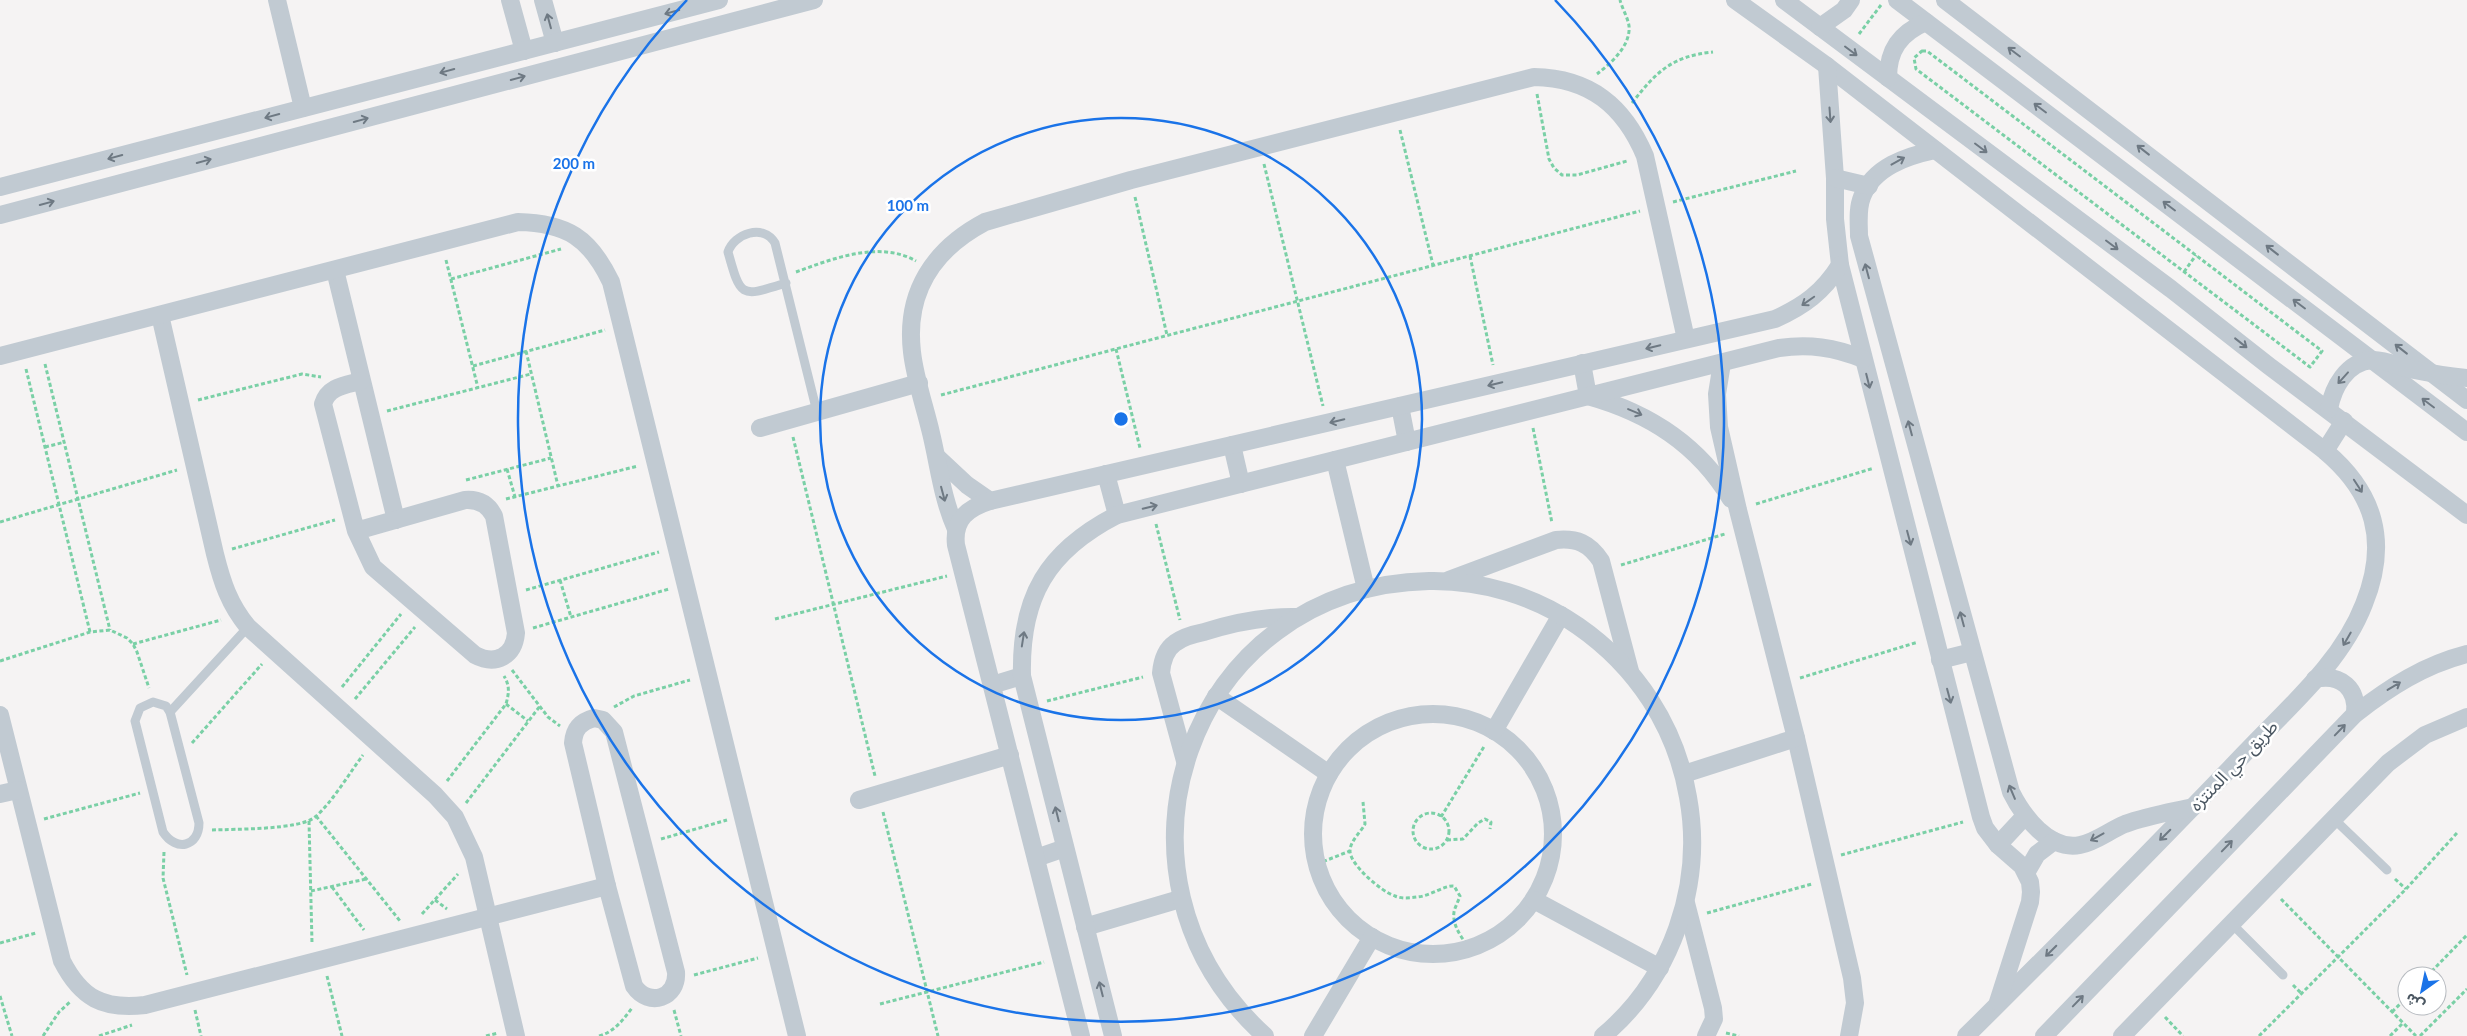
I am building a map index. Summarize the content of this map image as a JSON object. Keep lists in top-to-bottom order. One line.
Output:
{"streets":{"street":["طريق حي المنتزه"]},"north":"bottom left","rings":["200 m","100 m"]}
